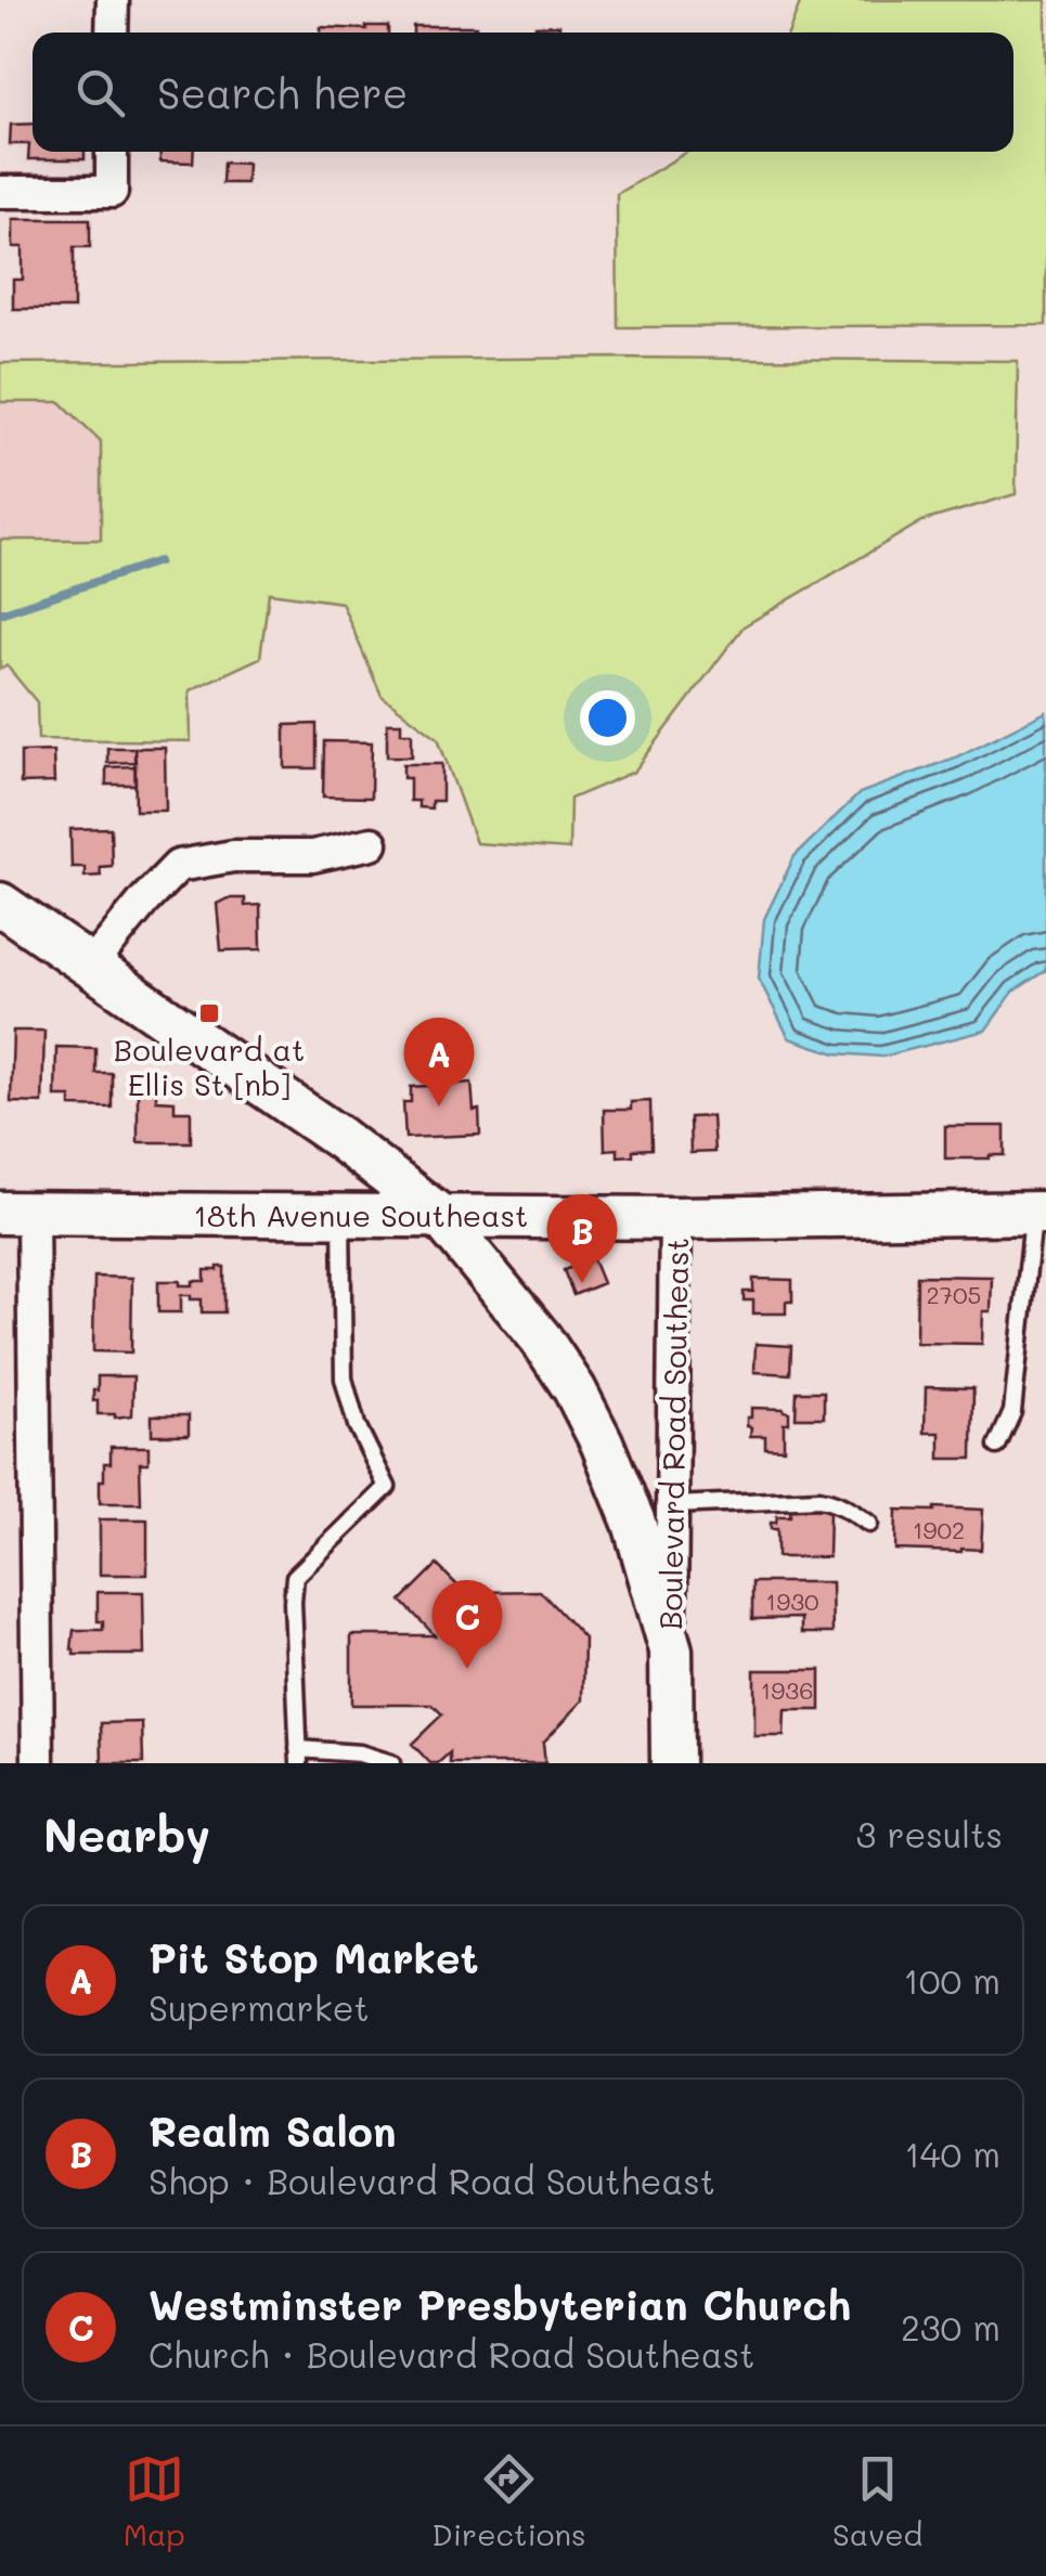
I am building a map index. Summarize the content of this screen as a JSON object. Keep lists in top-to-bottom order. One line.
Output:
{"streets":{"street":["18th Avenue Southeast","Boulevard Road Southeast"]},"crossings":[["18th Avenue Southeast","Boulevard Road Southeast"]],"places":{"transit":["Boulevard at Ellis St [nb]"]},"house_numbers":["2705","1902","1930","1936"],"page":{"search":"Search here","pins":["A","B","C"],"heading":["Nearby","3 results"],"list":[{"mark":"A","name":"Pit Stop Market","note":"Supermarket","value":"100 m"},{"mark":"B","name":"Realm Salon","note":"Shop · Boulevard Road Southeast","value":"140 m"},{"mark":"C","name":"Westminster Presbyterian Church","note":"Church · Boulevard Road Southeast","value":"230 m"}],"nav":["Map","Directions","Saved"]}}
